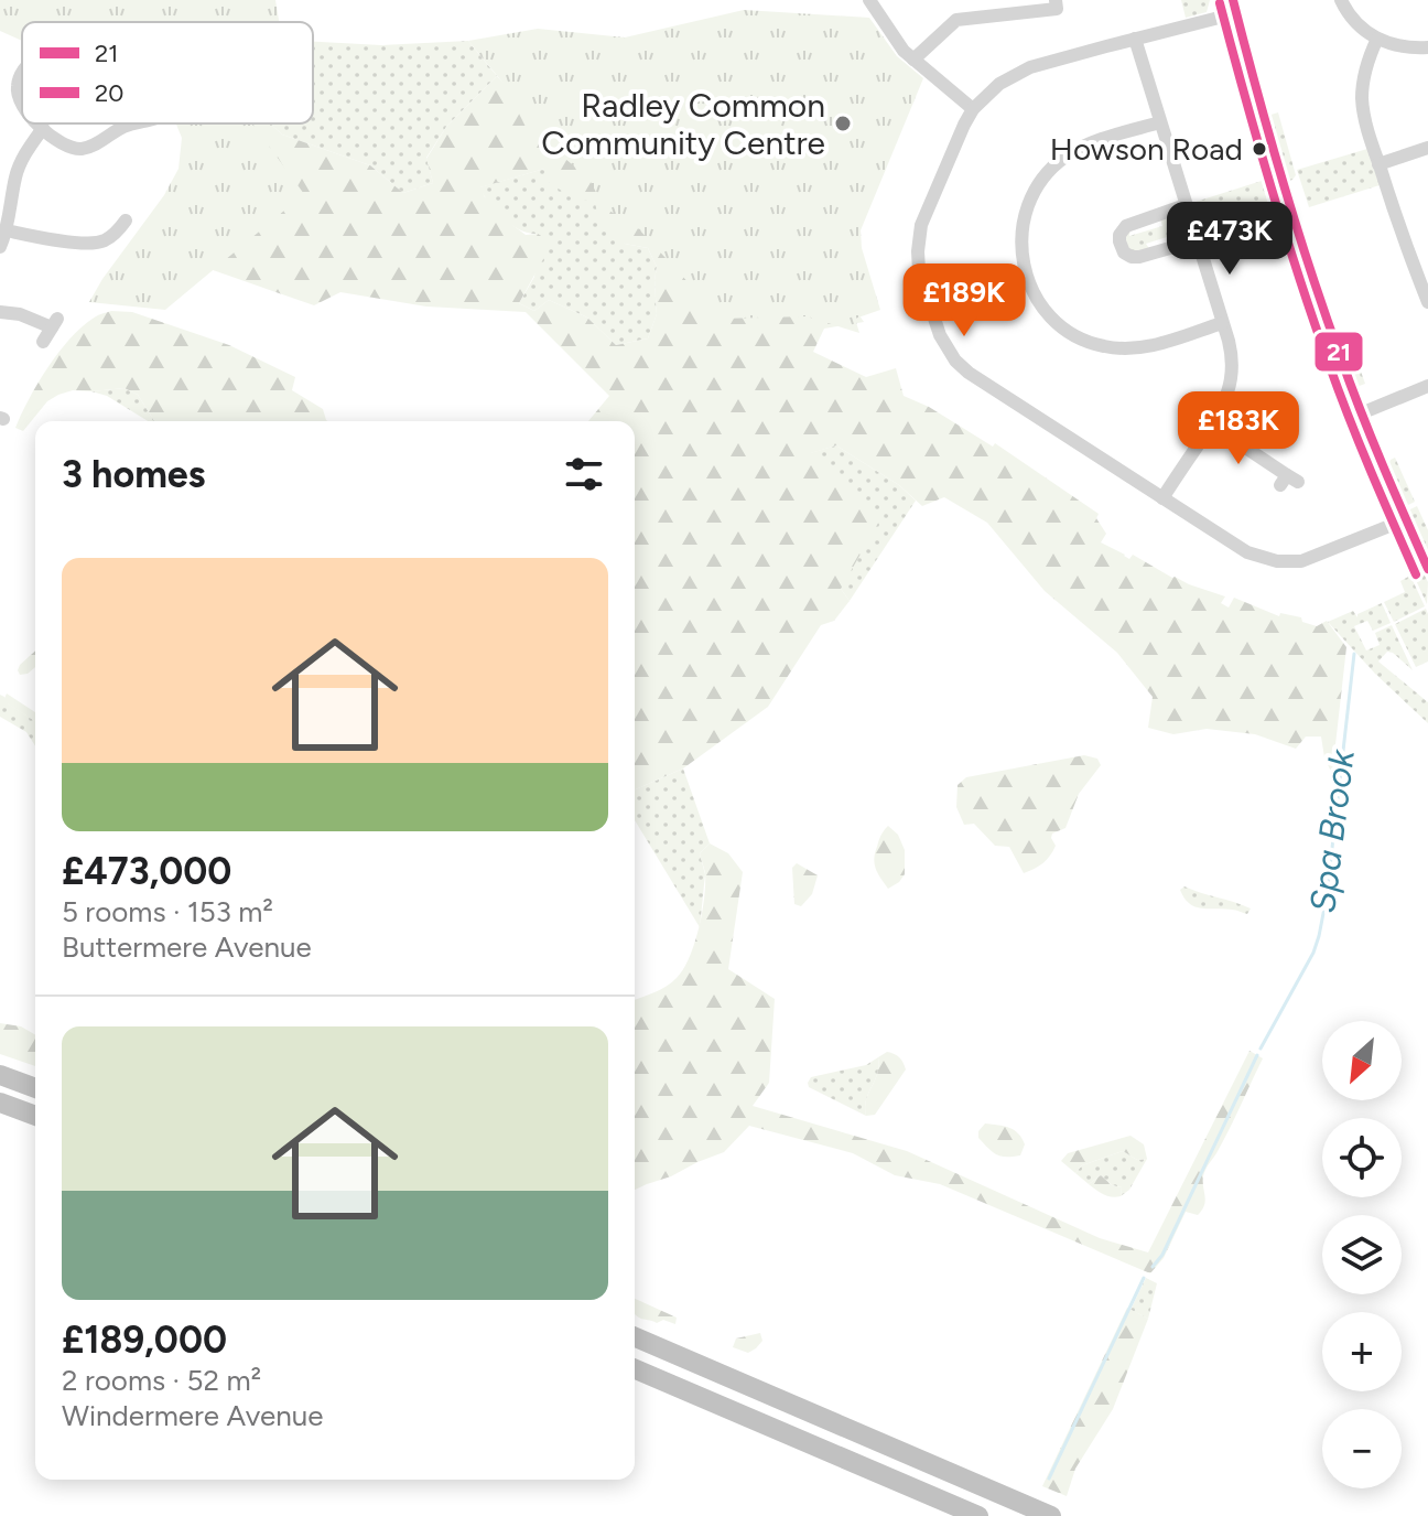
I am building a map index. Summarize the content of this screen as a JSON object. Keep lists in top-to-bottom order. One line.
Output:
{"water":["Spa Brook"],"places":["Radley Common Community Centre","Howson Road"],"lines":["transit line 21","transit line 20"],"legend":["21","20"],"north":"bottom left","page":{"price":["£473K","£189K","£183K"],"heading":"3 homes","list":[{"name":"£473,000","note":"5 rooms · 153 m² · Buttermere Avenue"},{"name":"£189,000","note":"2 rooms · 52 m² · Windermere Avenue"}],"map_buttons":["+","−"]}}
